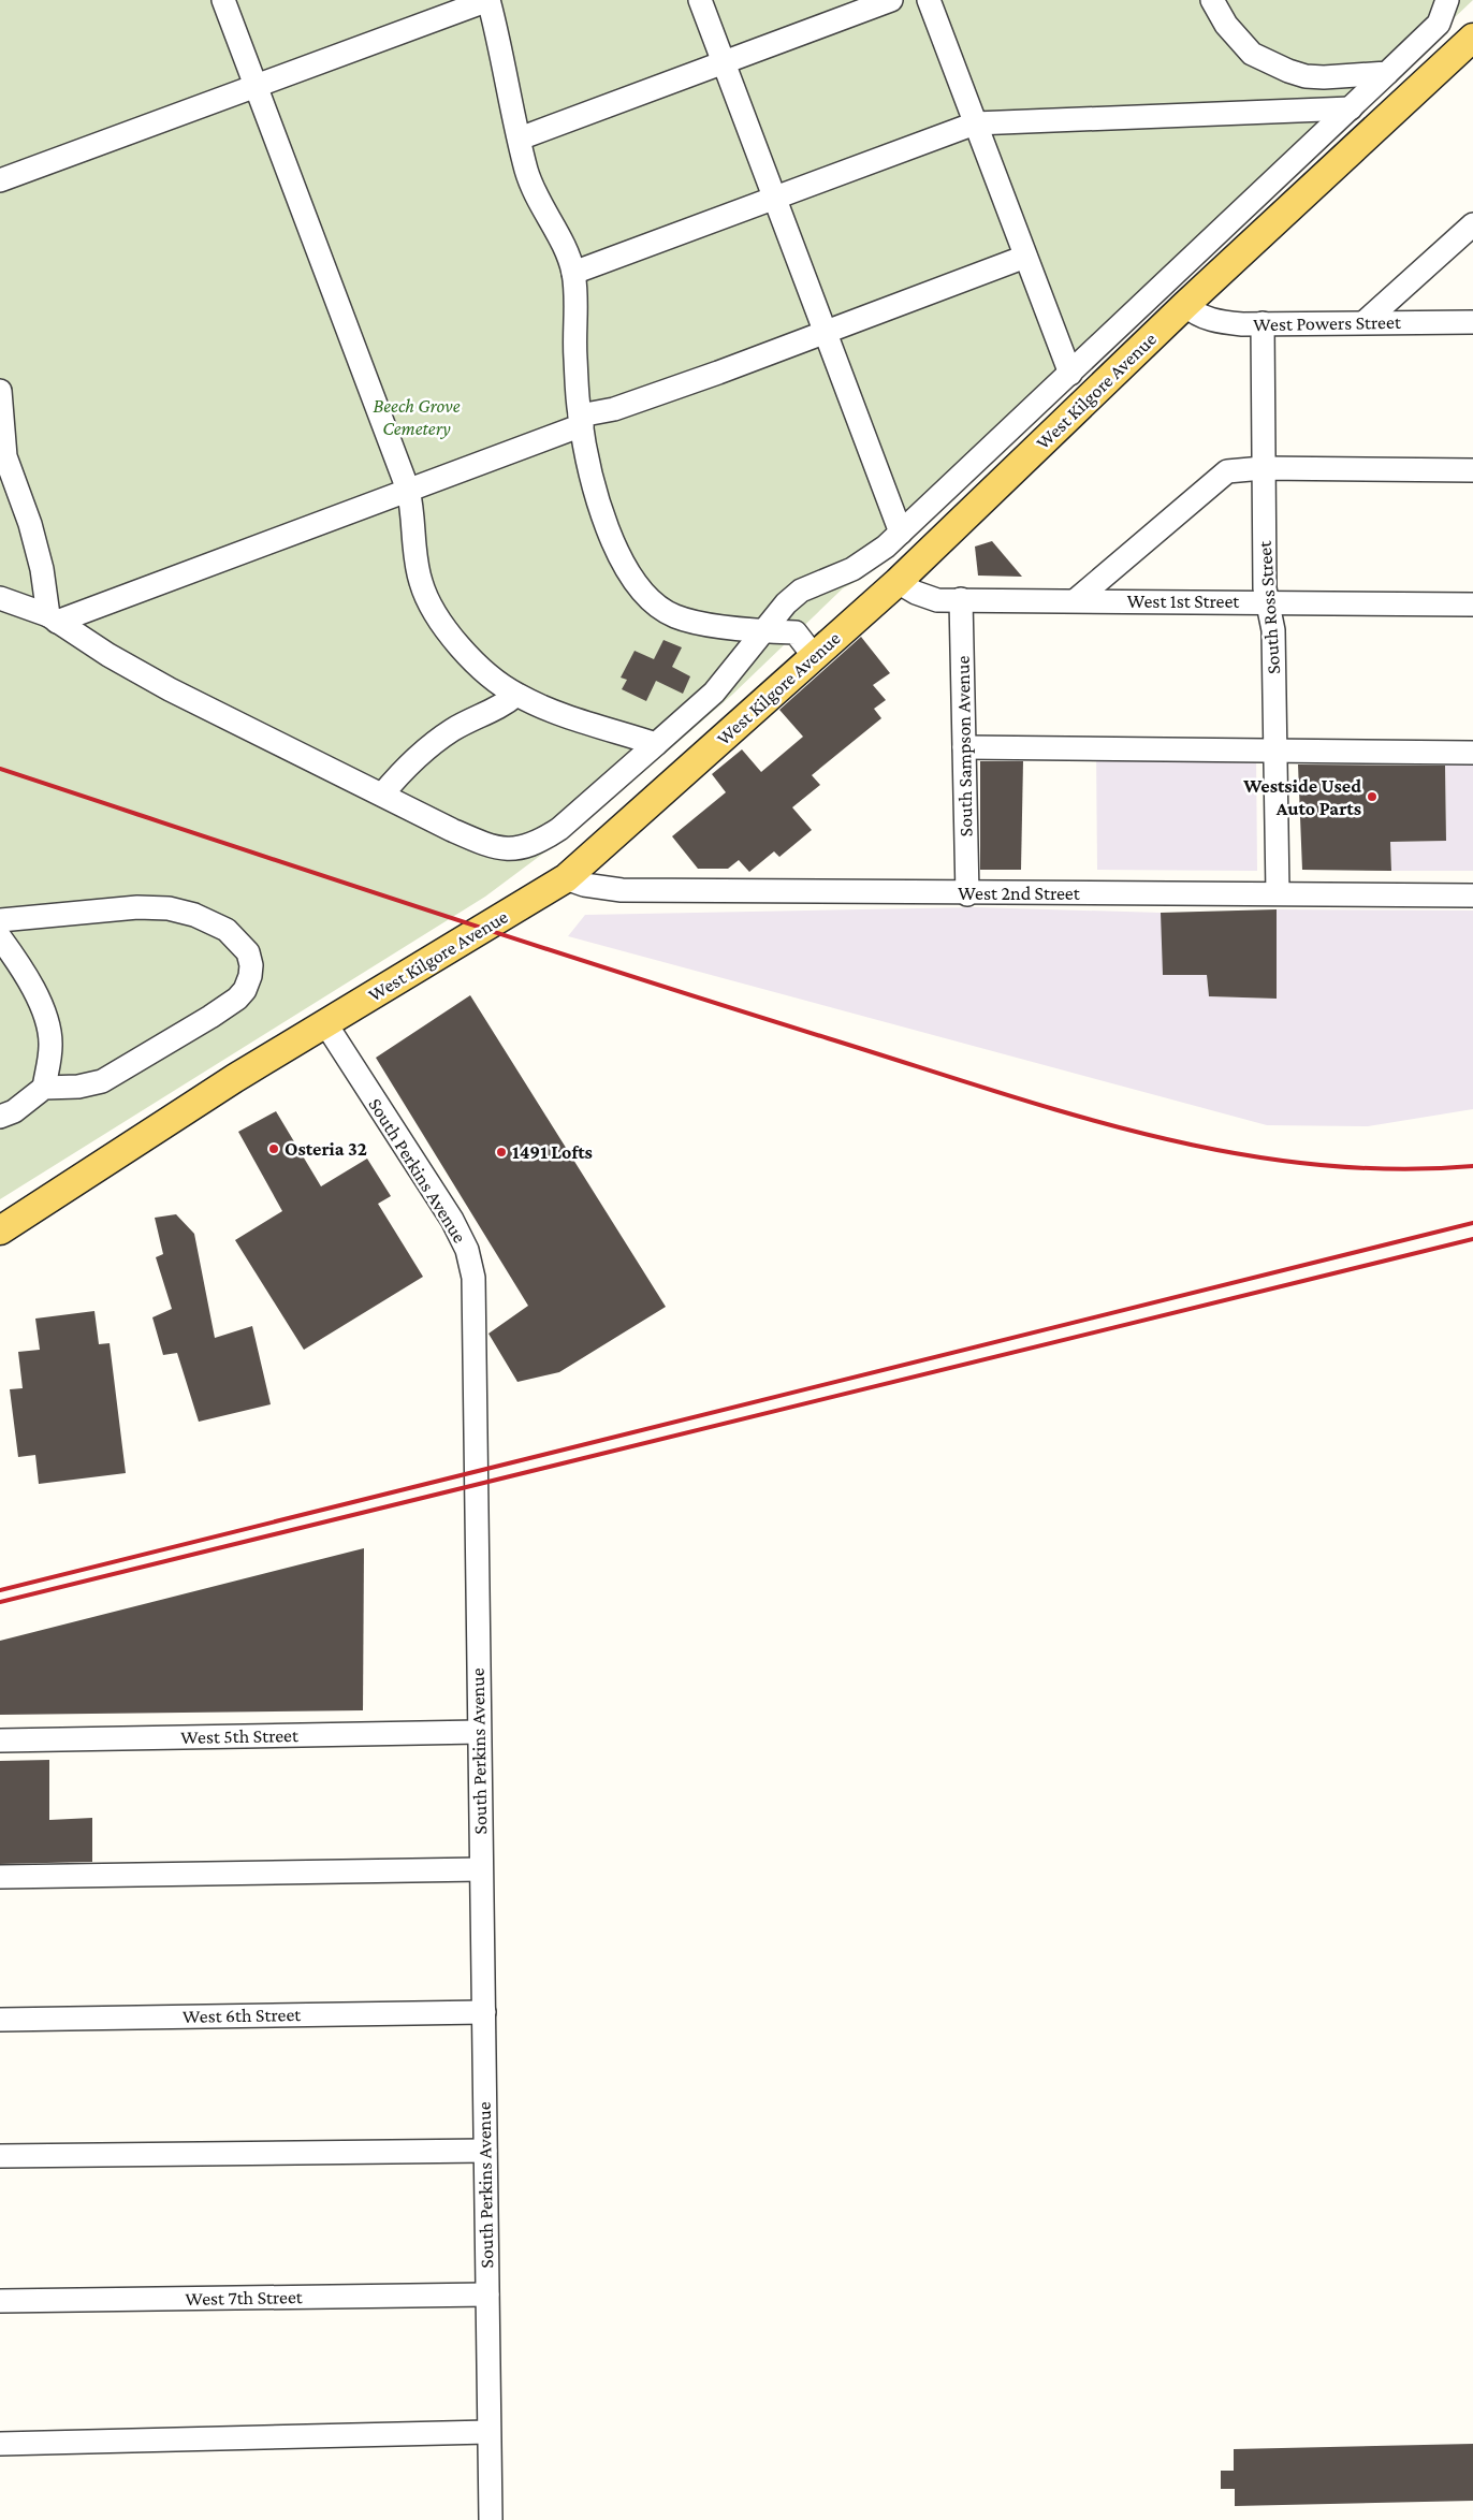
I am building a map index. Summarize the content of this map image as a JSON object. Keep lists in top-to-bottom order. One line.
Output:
{"streets":{"main road":["West Kilgore Avenue"],"street":["West Powers Street","West 1st Street","South Ross Street","South Sampson Avenue","West 2nd Street","South Perkins Avenue","West 5th Street","West 6th Street","West 7th Street"]},"crossings":[["West Powers Street","West Kilgore Avenue"],["West Powers Street","South Ross Street"],["West Kilgore Avenue","West 1st Street"],["West Kilgore Avenue","West 2nd Street"],["West Kilgore Avenue","South Perkins Avenue"],["West 1st Street","South Ross Street"],["West 1st Street","South Sampson Avenue"],["South Ross Street","West 2nd Street"],["South Sampson Avenue","West 2nd Street"],["South Perkins Avenue","West 5th Street"],["South Perkins Avenue","West 6th Street"],["South Perkins Avenue","West 7th Street"]],"parks":["Beech Grove Cemetery"],"places":["Westside Used Auto Parts","Osteria 32","1491 Lofts"]}
